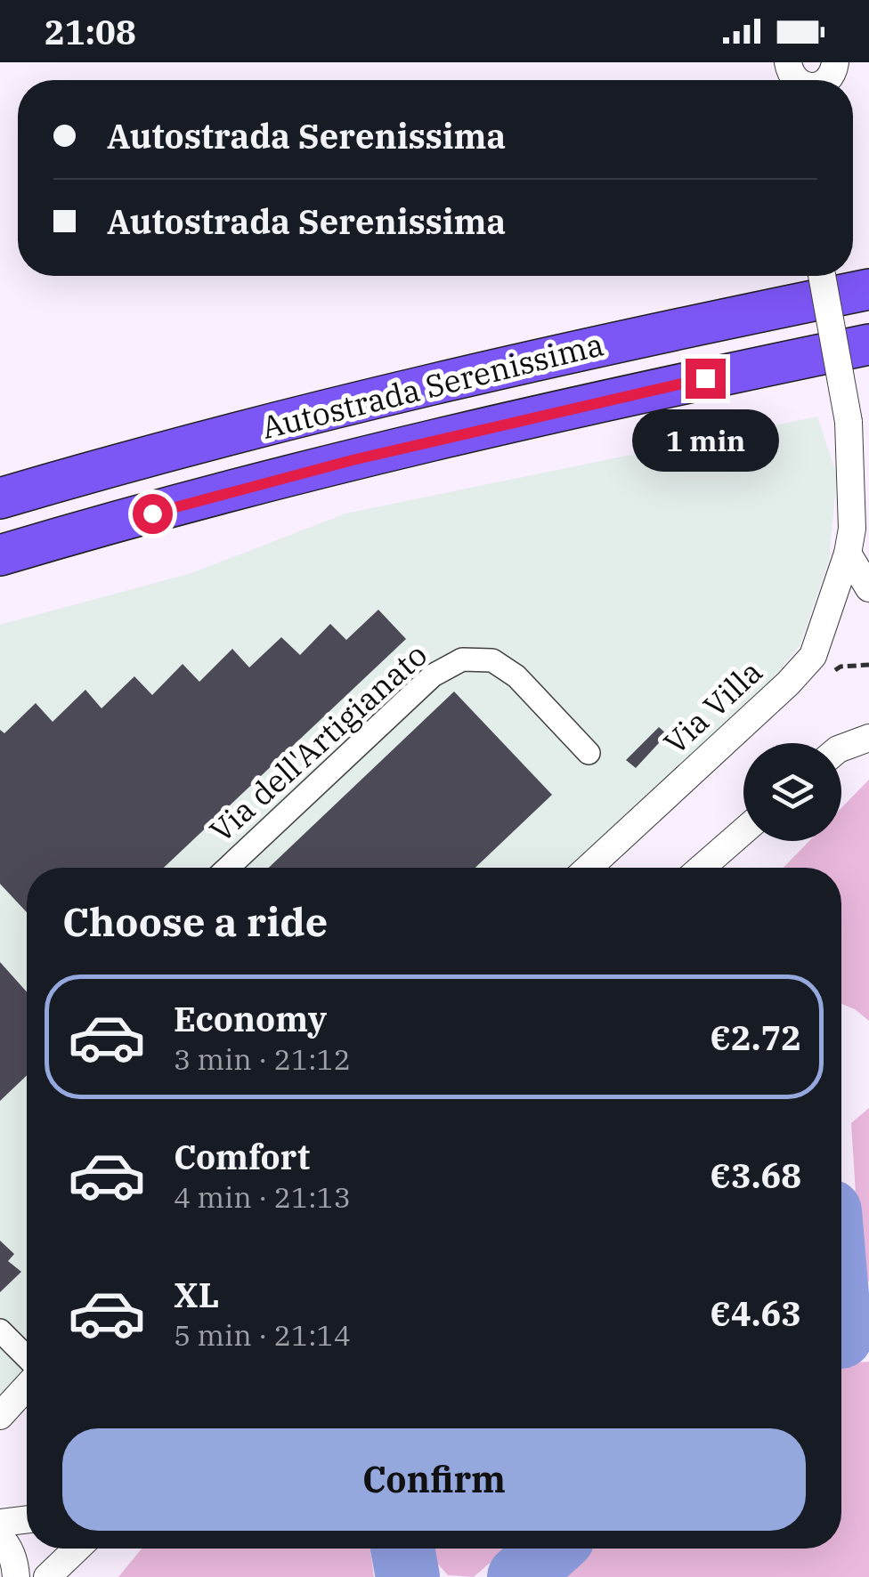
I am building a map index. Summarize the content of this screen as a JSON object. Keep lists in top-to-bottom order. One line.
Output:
{"streets":{"highway":["Autostrada Serenissima"],"street":["Via Villa","Via dell'Artigianato"]},"page":{"status":"21:08","banner":["Autostrada Serenissima","Autostrada Serenissima"],"bubble":"1 min","heading":"Choose a ride","list":[{"name":"Economy","note":"3 min · 21:12","value":"€2.72"},{"name":"Comfort","note":"4 min · 21:13","value":"€3.68"},{"name":"XL","note":"5 min · 21:14","value":"€4.63"}],"buttons":"Confirm"}}
